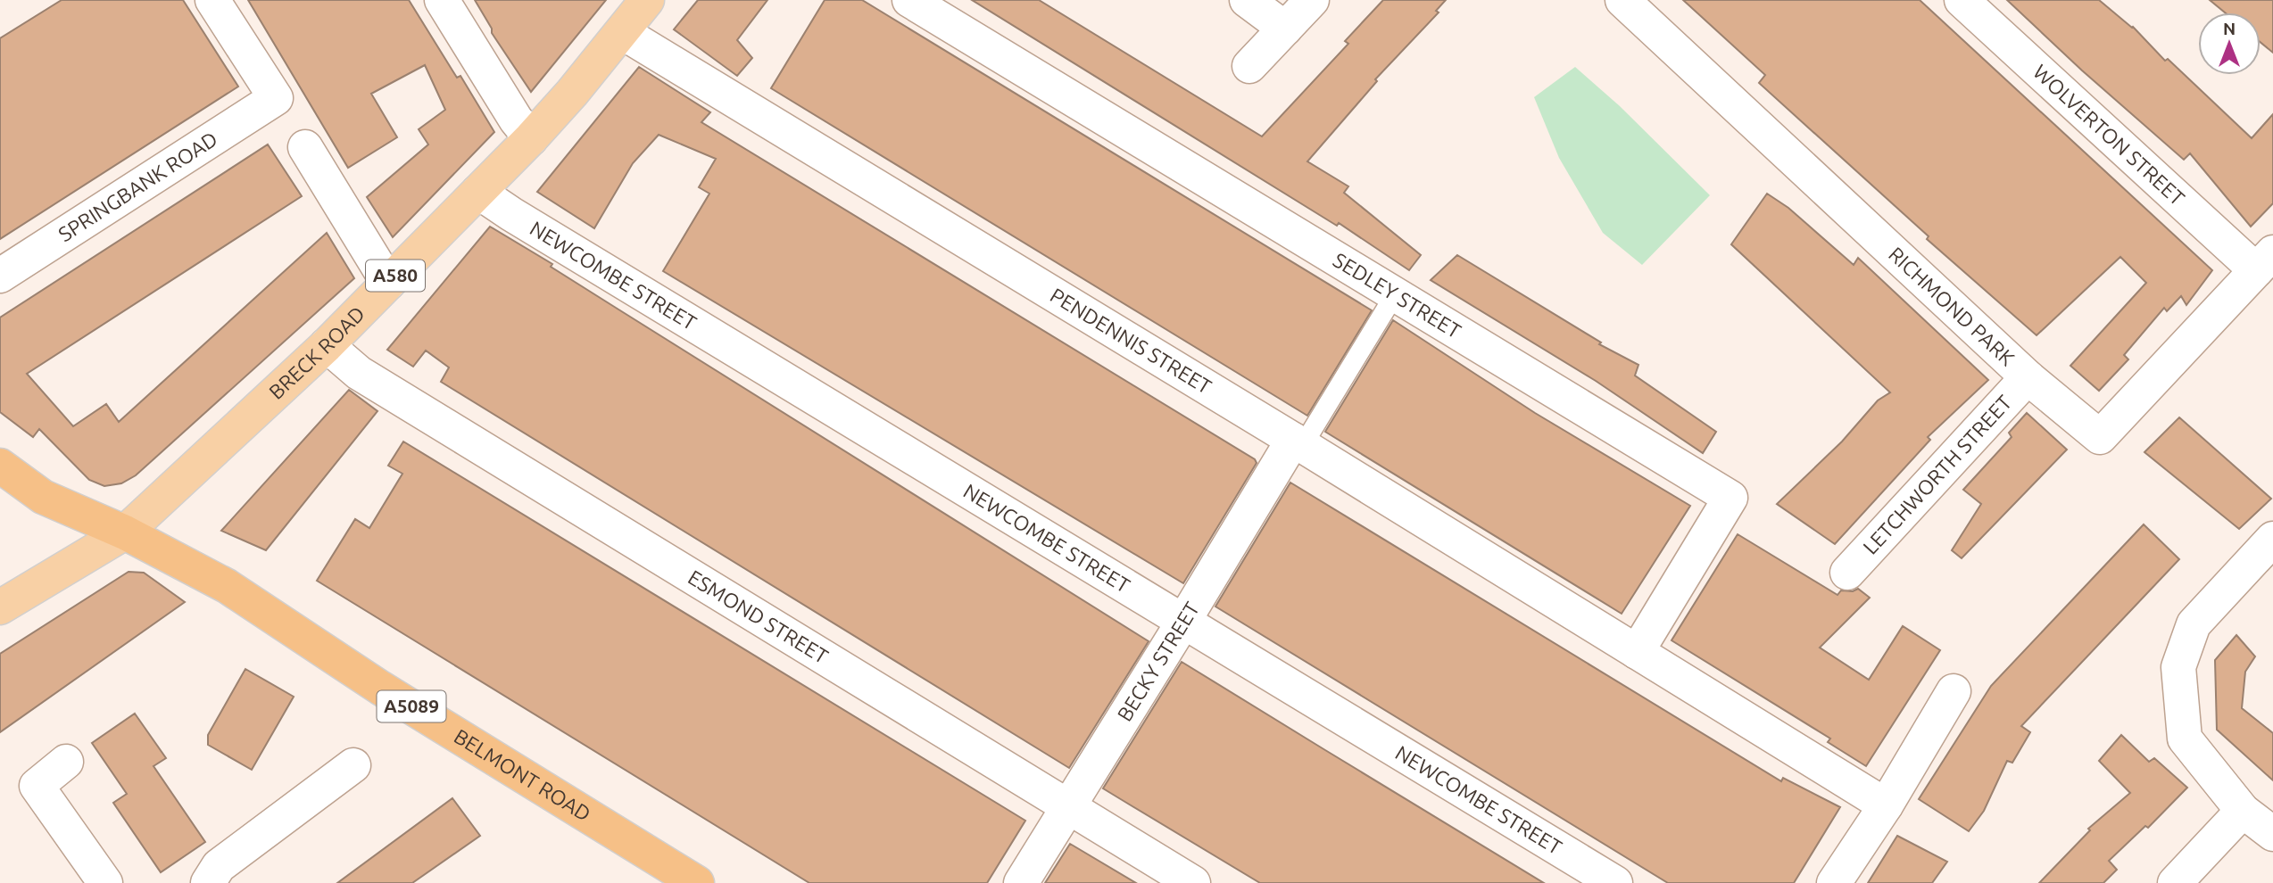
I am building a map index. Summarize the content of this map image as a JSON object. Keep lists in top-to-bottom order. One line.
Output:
{"streets":{"highway":["A5089","BELMONT ROAD"],"main road":["A580","BRECK ROAD"],"street":["WOLVERTON STREET","SPRINGBANK ROAD","NEWCOMBE STREET","SEDLEY STREET","RICHMOND PARK","PENDENNIS STREET","LETCHWORTH STREET","ESMOND STREET","BECKY STREET"]},"crossings":[["WOLVERTON STREET","RICHMOND PARK"],["NEWCOMBE STREET","BRECK ROAD"],["NEWCOMBE STREET","BECKY STREET"],["SEDLEY STREET","PENDENNIS STREET"],["RICHMOND PARK","LETCHWORTH STREET"],["PENDENNIS STREET","BRECK ROAD"],["PENDENNIS STREET","BECKY STREET"],["BRECK ROAD","ESMOND STREET"],["BRECK ROAD","A5089"],["BRECK ROAD","BELMONT ROAD"],["ESMOND STREET","BECKY STREET"],["A5089","BELMONT ROAD"]],"north":"top"}
